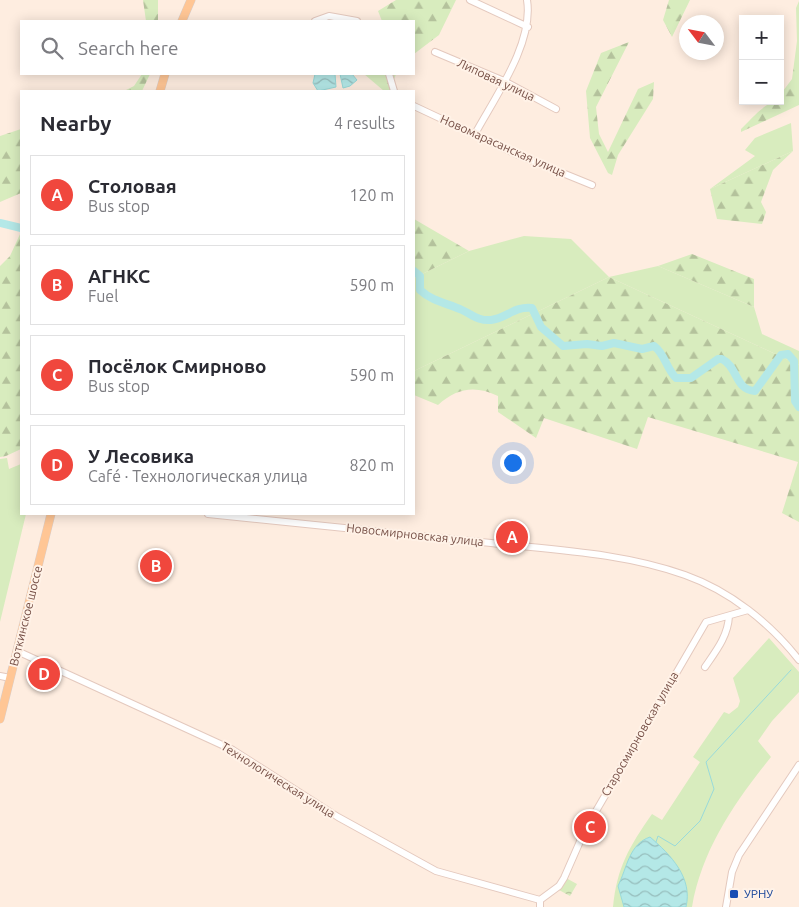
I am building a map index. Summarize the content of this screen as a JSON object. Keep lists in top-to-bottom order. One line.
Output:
{"streets":{"main road":["Воткинское шоссе"],"street":["Липовая улица","Новомарасанская улица","Новосмирновская улица","Старосмирновская улица","Технологическая улица"]},"crossings":[["Новосмирновская улица","Старосмирновская улица"],["Воткинское шоссе","Технологическая улица"],["Старосмирновская улица","Технологическая улица"]],"places":{"transit":["УРНУ"]},"north":"top left","page":{"map_buttons":["+","−"],"search":"Search here","heading":["Nearby","4 results"],"list":[{"mark":"A","name":"Столовая","note":"Bus stop","value":"120 m"},{"mark":"B","name":"АГНКС","note":"Fuel","value":"590 m"},{"mark":"C","name":"Посёлок Смирново","note":"Bus stop","value":"590 m"},{"mark":"D","name":"У Лесовика","note":"Café · Технологическая улица","value":"820 m"}],"pins":["A","B","D","C"]}}
